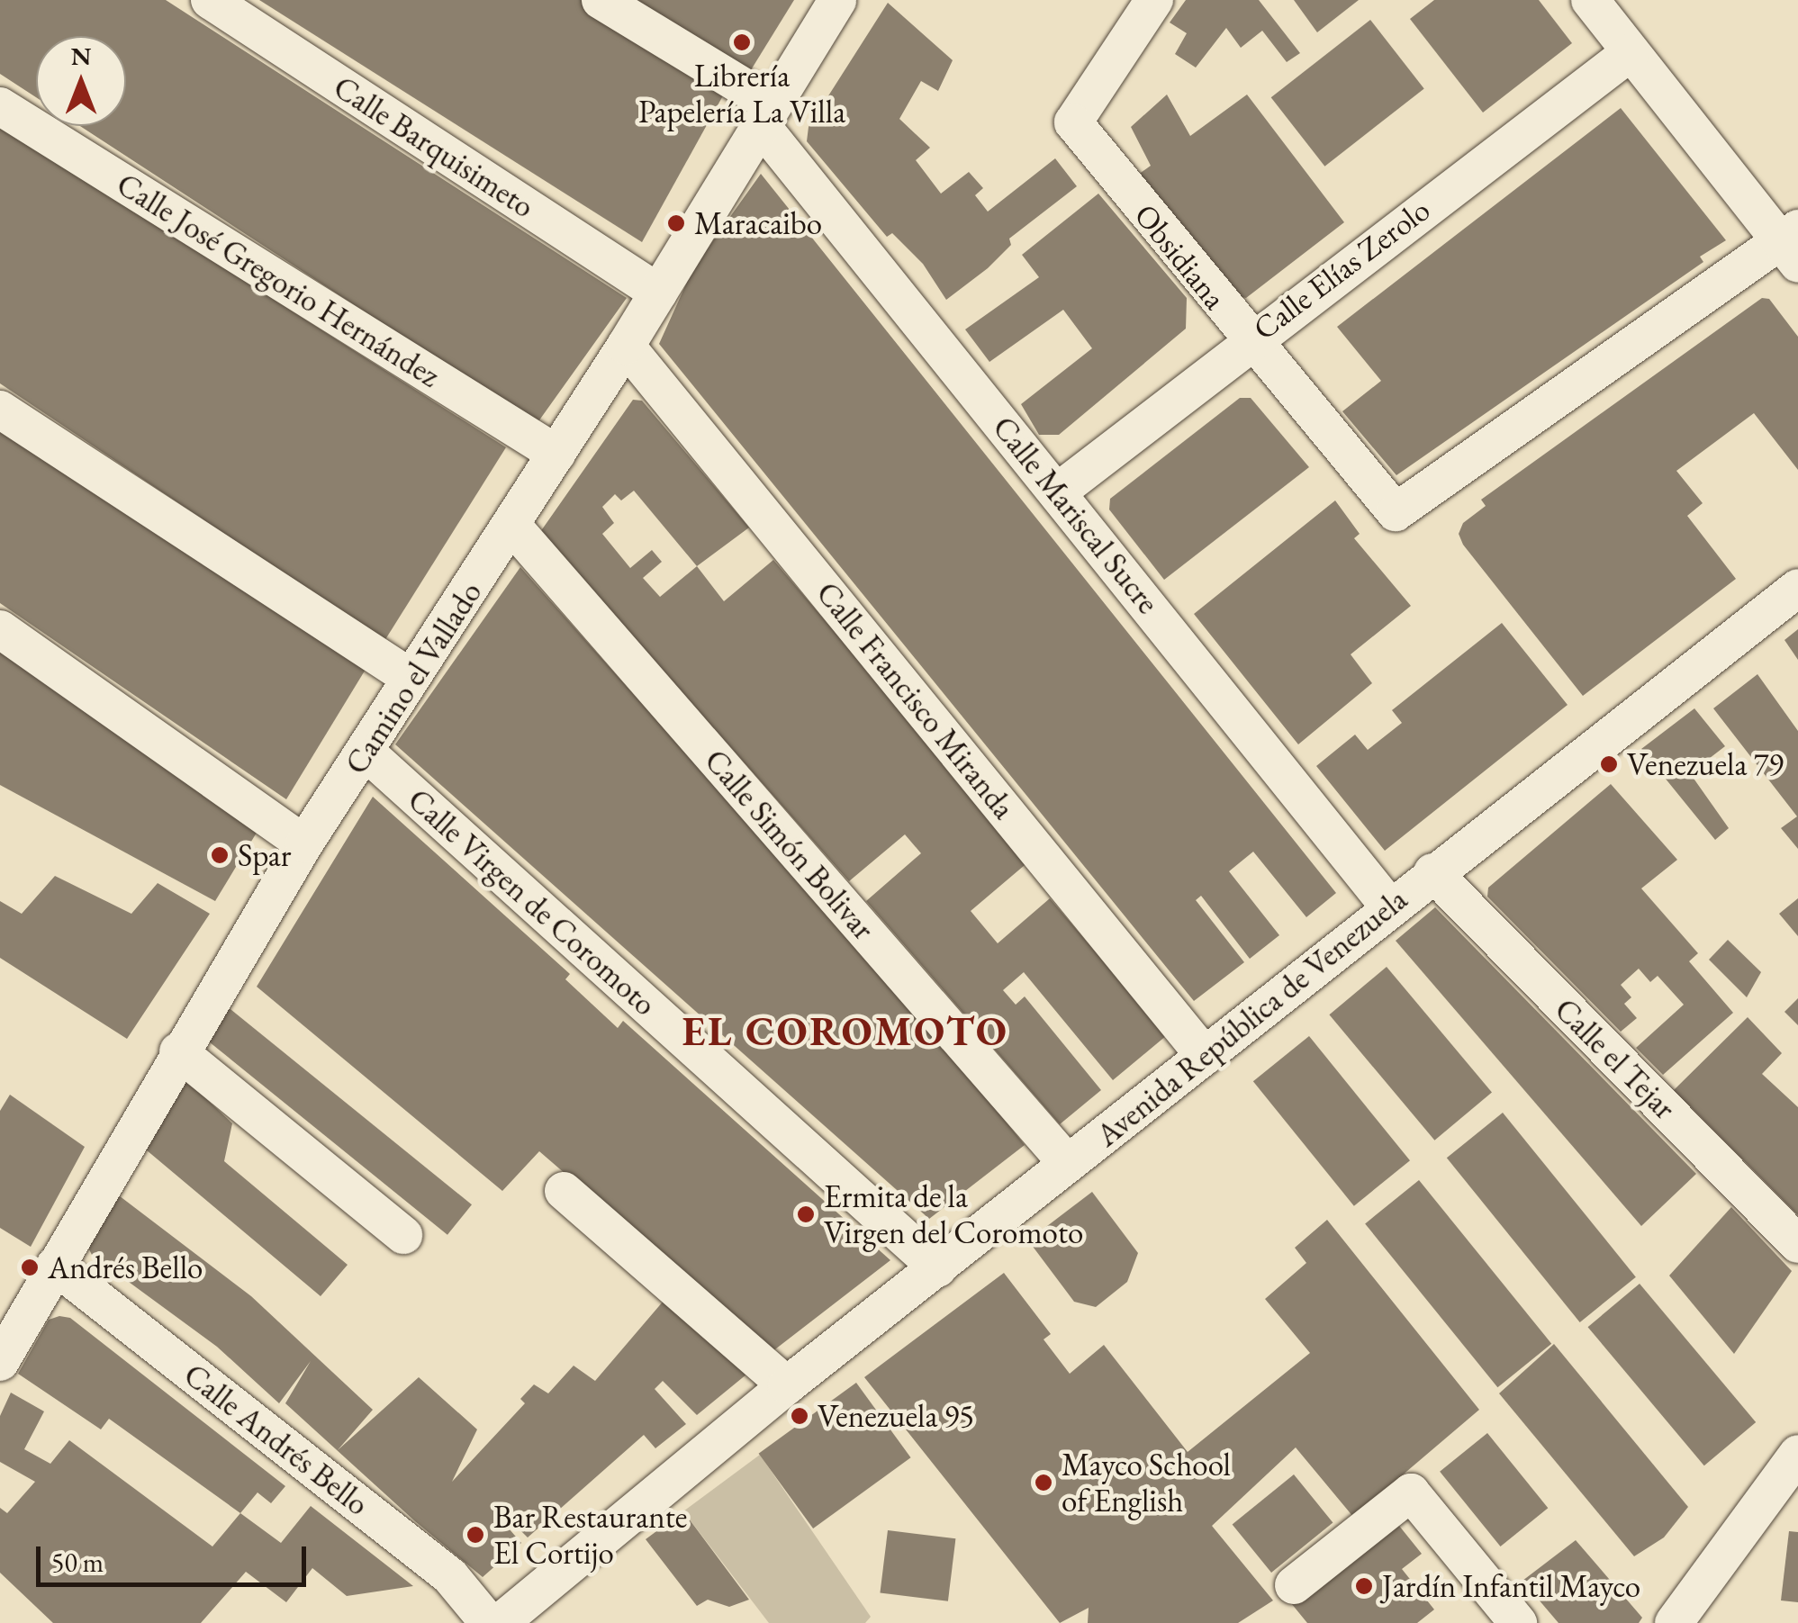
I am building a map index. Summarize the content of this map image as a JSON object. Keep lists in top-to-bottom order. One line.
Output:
{"streets":{"street":["Calle Barquisimeto","Obsidiana","Calle Elías Zerolo","Calle José Gregorio Hernández","Calle Mariscal Sucre","Camino el Vallado","Calle Francisco Miranda","Calle Simón Bolivar","Calle Virgen de Coromoto","Avenida República de Venezuela","Calle el Tejar","Calle Andrés Bello"]},"crossings":[["Calle Barquisimeto","Camino el Vallado"],["Obsidiana","Calle Elías Zerolo"],["Calle Elías Zerolo","Calle Mariscal Sucre"],["Calle José Gregorio Hernández","Camino el Vallado"],["Calle Mariscal Sucre","Camino el Vallado"],["Calle Mariscal Sucre","Avenida República de Venezuela"],["Camino el Vallado","Calle Francisco Miranda"],["Camino el Vallado","Calle Simón Bolivar"],["Camino el Vallado","Calle Virgen de Coromoto"],["Camino el Vallado","Calle Andrés Bello"],["Calle Francisco Miranda","Avenida República de Venezuela"],["Calle Simón Bolivar","Avenida República de Venezuela"],["Calle Virgen de Coromoto","Avenida República de Venezuela"],["Avenida República de Venezuela","Calle el Tejar"]],"districts":["EL COROMOTO"],"places":["Librería Papelería La Villa","Maracaibo","Venezuela 79","Spar","Ermita de la Virgen del Coromoto","Andrés Bello","Venezuela 95","Mayco School of English","Bar Restaurante El Cortijo","Jardín Infantil Mayco"],"scale_bar":"50 m","north":"top"}
